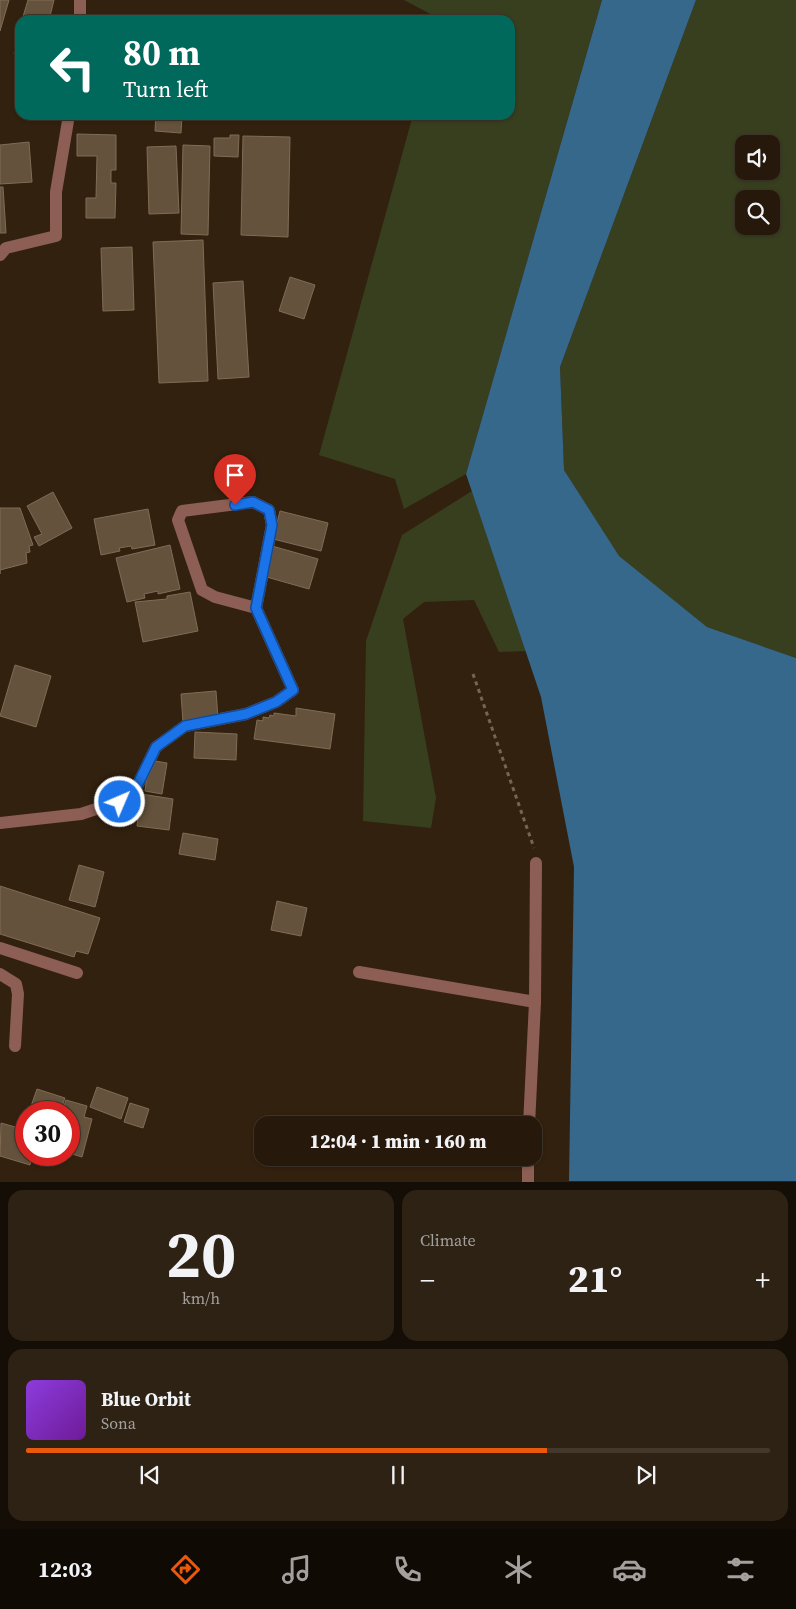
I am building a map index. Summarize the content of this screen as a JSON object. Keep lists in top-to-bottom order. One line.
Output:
{"page":{"turn":["80 m","Turn left"],"limit":"30","trip":"12:04 · 1 min · 160 m","tile":[["20","km/h"],"Climate"],"heat":["−","21°","+"],"song":["Blue Orbit","Sona"],"tabs":"12:03"}}
